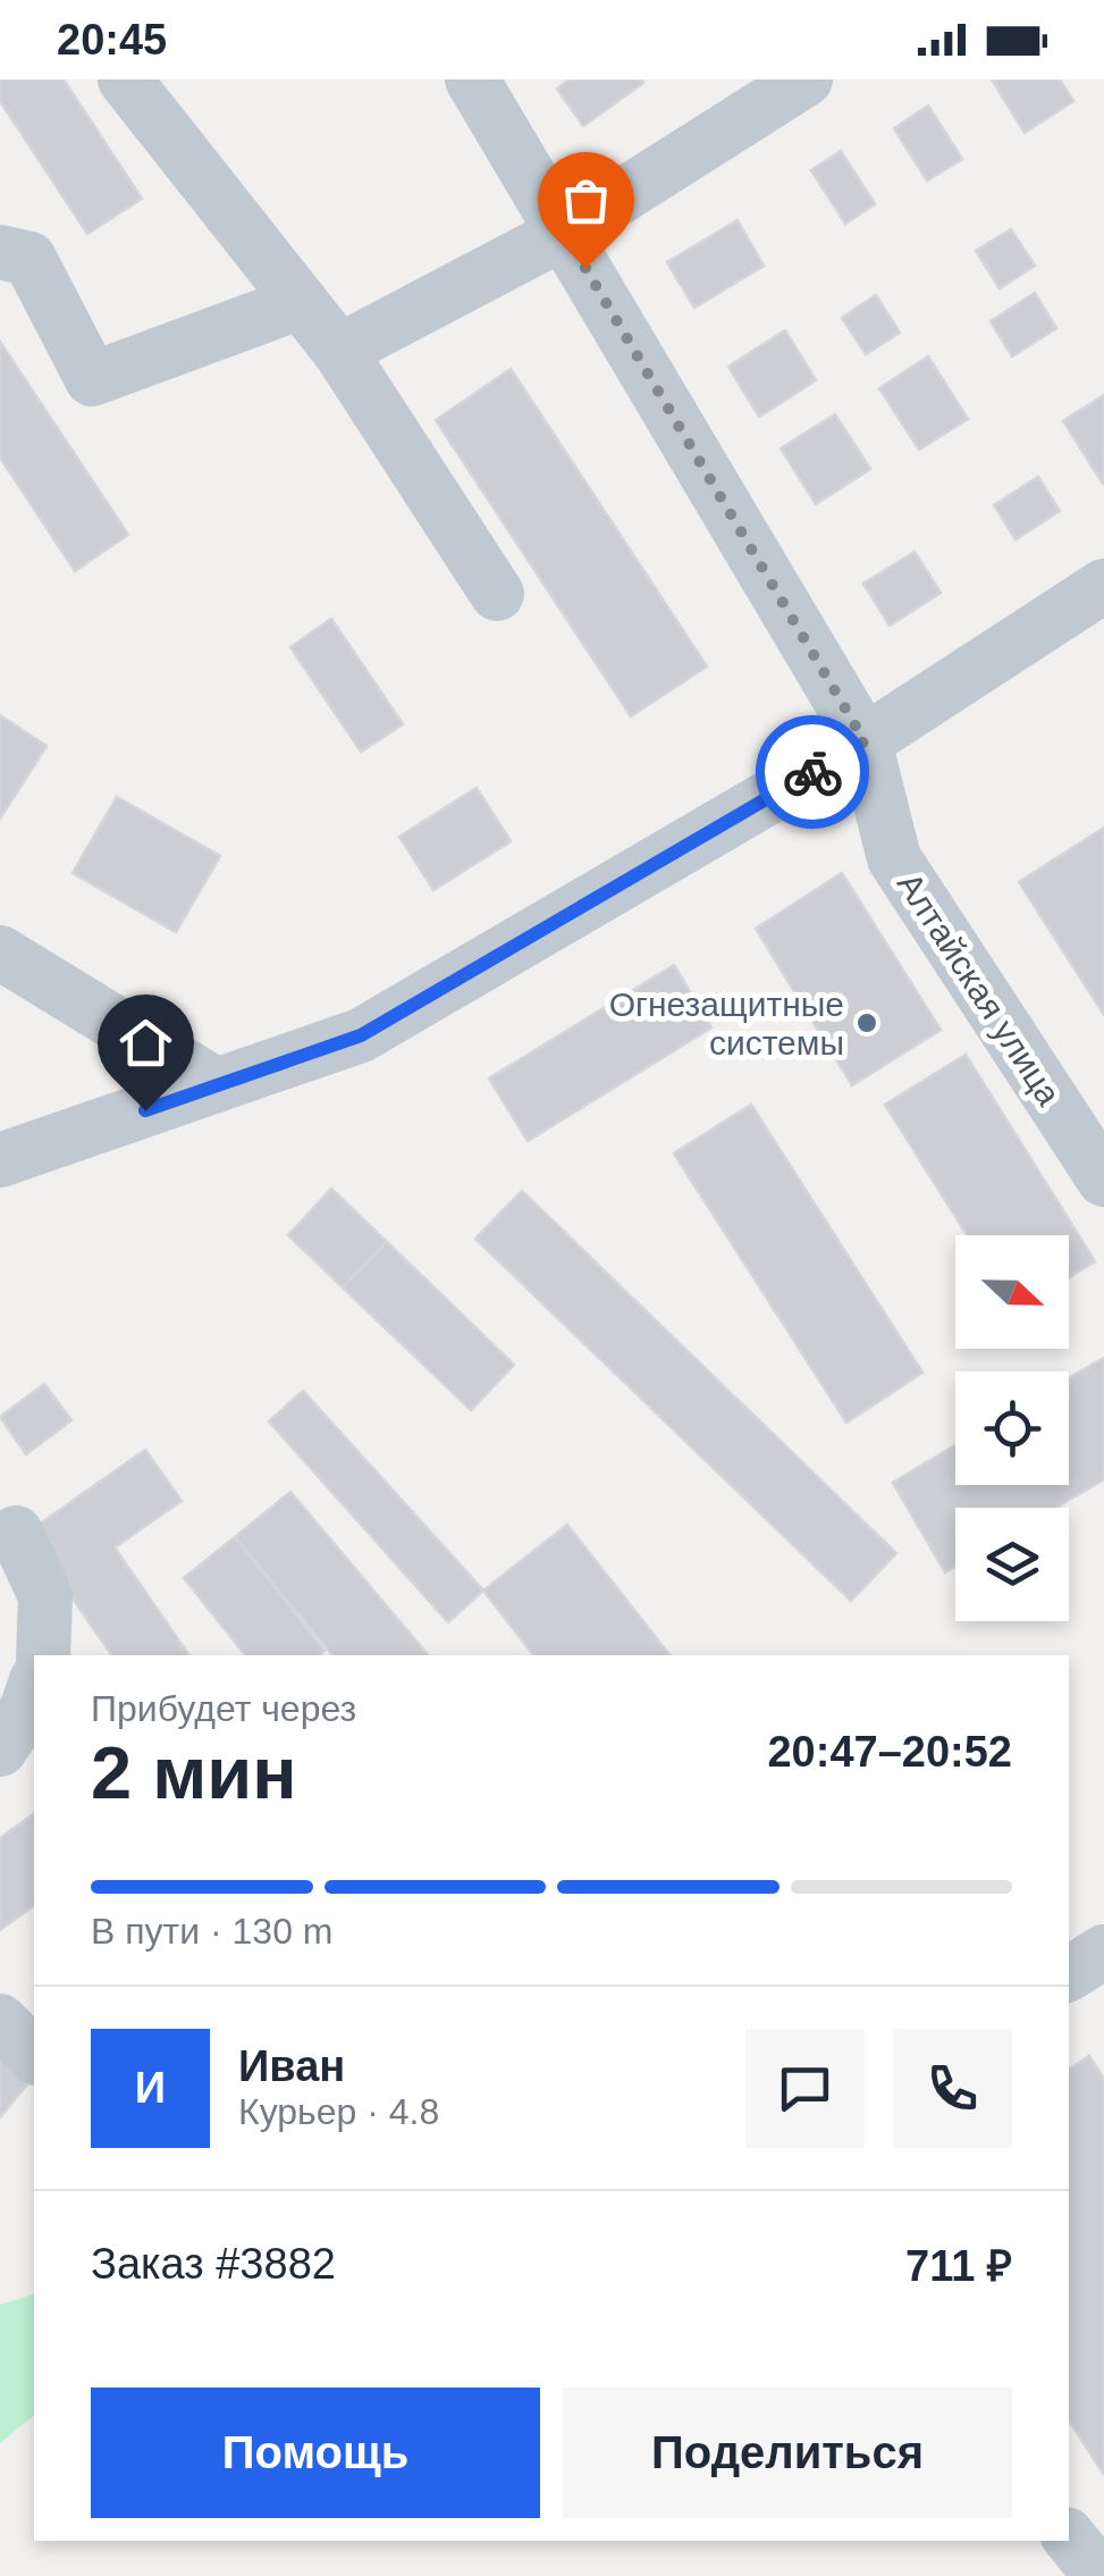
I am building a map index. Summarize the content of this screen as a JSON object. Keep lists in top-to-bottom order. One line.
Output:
{"streets":{"street":["Алтайская улица"]},"places":["Огнезащитные системы"],"north":"right","page":{"status":"20:45","heading":["2 мин","Прибудет через","20:47–20:52"],"panel":["Иван","Курьер · 4.8","Заказ #3882","711 ₽"],"bar":"В пути · 130 m","round":"И","buttons":["Помощь","Поделиться"]}}
